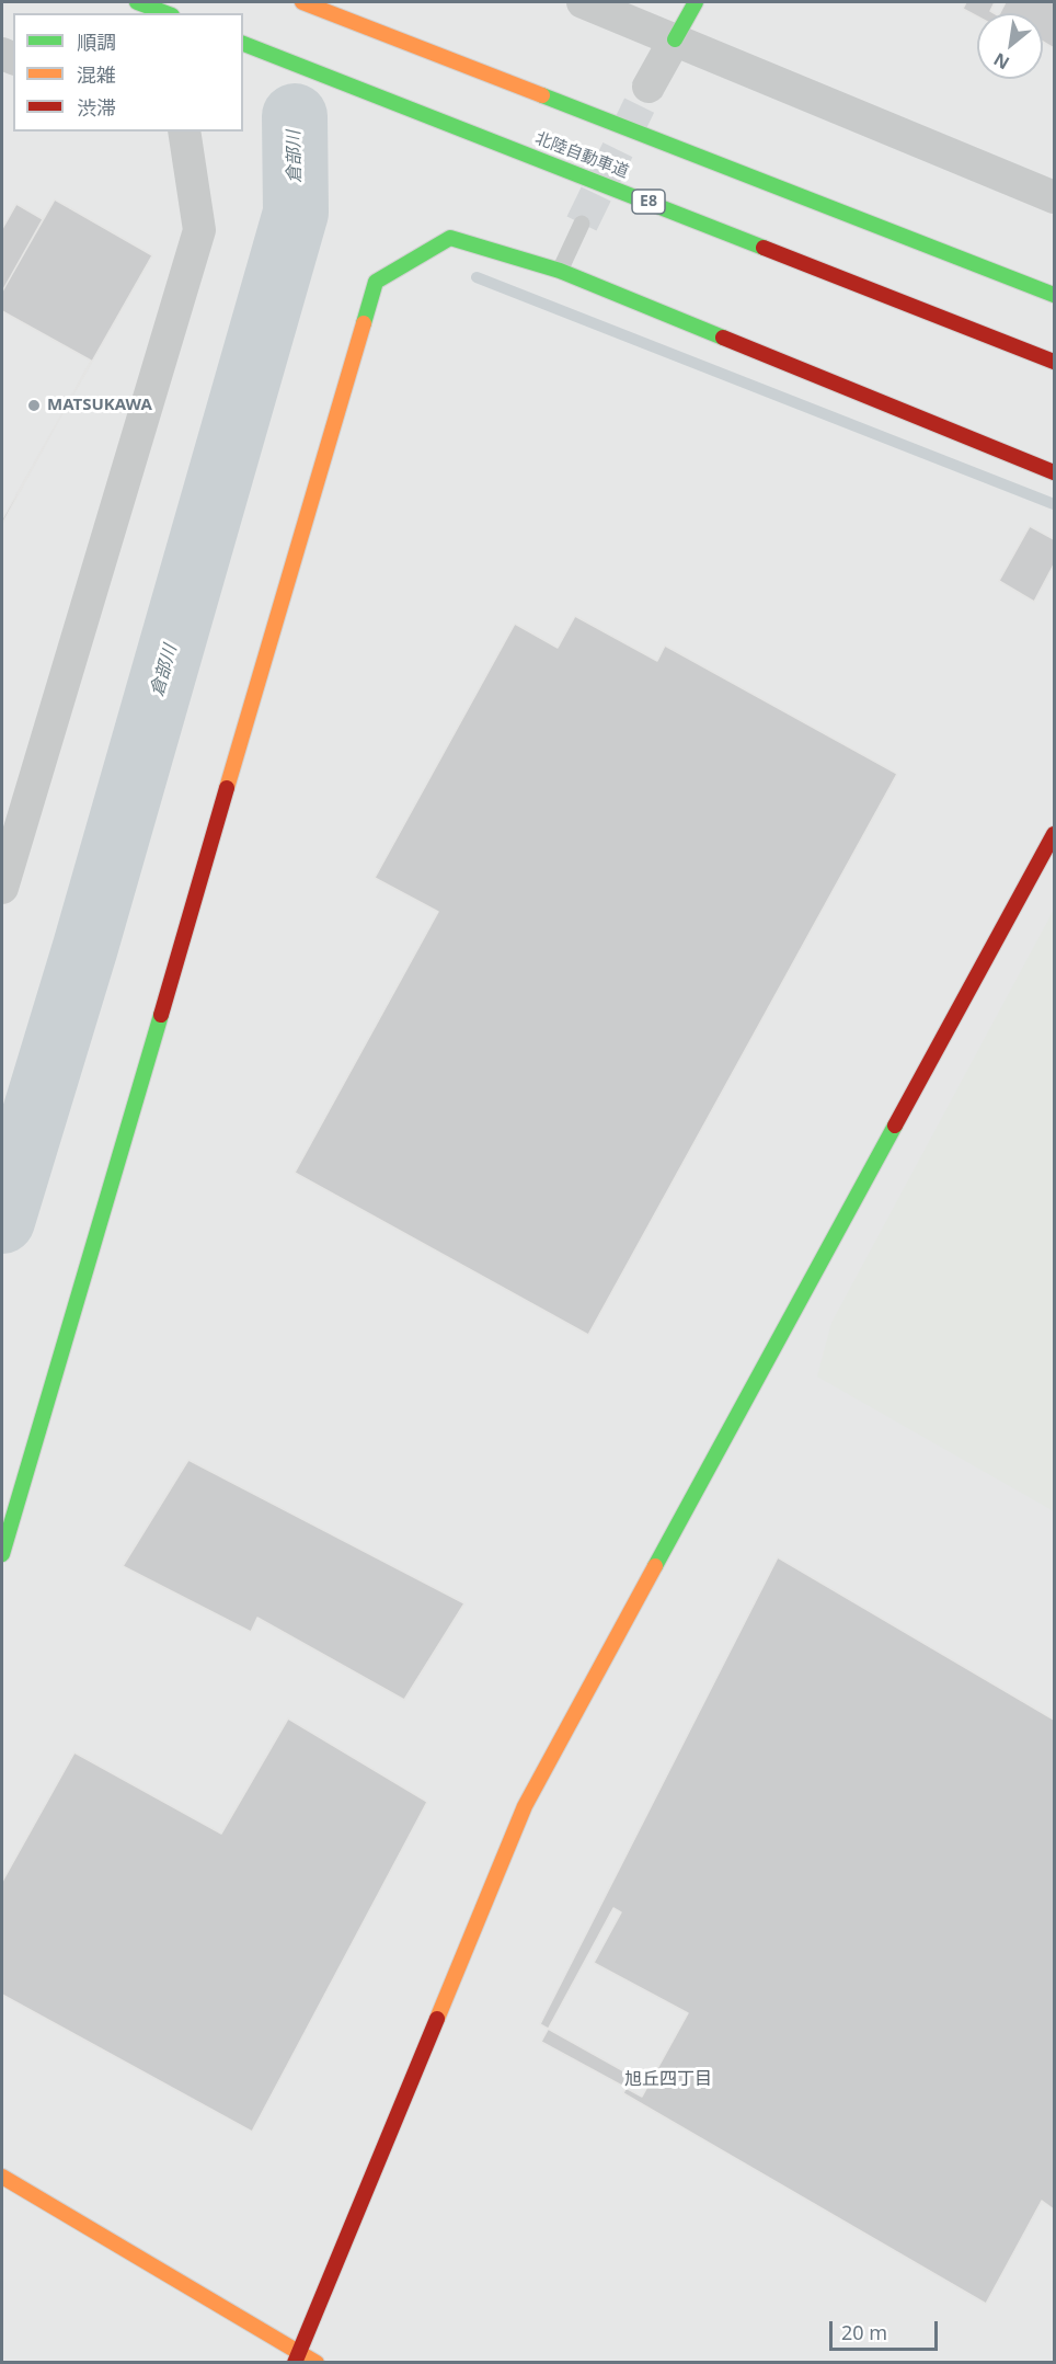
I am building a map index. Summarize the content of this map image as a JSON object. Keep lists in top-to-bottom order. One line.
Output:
{"streets":{"main road":["北陸自動車道","E8"]},"districts":["旭丘四丁目"],"water":["倉部川"],"places":["MATSUKAWA"],"legend":["順調","混雑","渋滞"],"scale_bar":"20 m","north":"bottom left"}
